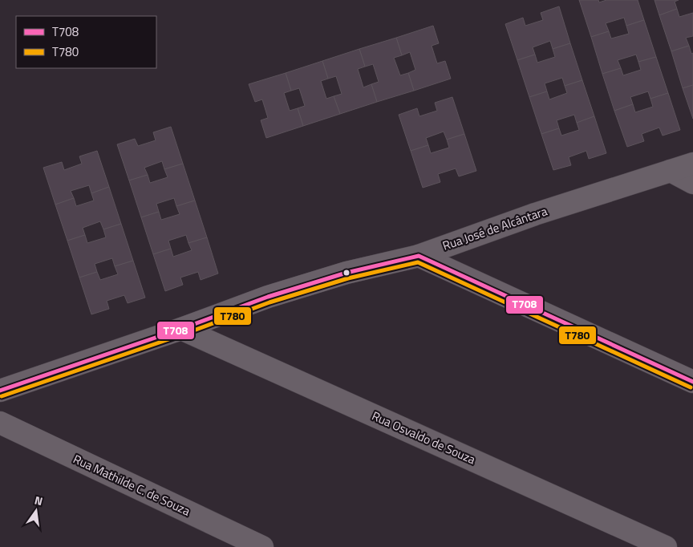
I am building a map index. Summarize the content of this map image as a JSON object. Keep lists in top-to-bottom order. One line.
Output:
{"streets":{"street":["Rua José de Alcântara","Rua Osvaldo de Souza","Rua Mathilde C. de Souza"]},"crossings":[["Rua José de Alcântara","Rua Osvaldo de Souza"]],"lines":["transit line T708","transit line T780"],"legend":["T708","T780"],"north":"top"}
